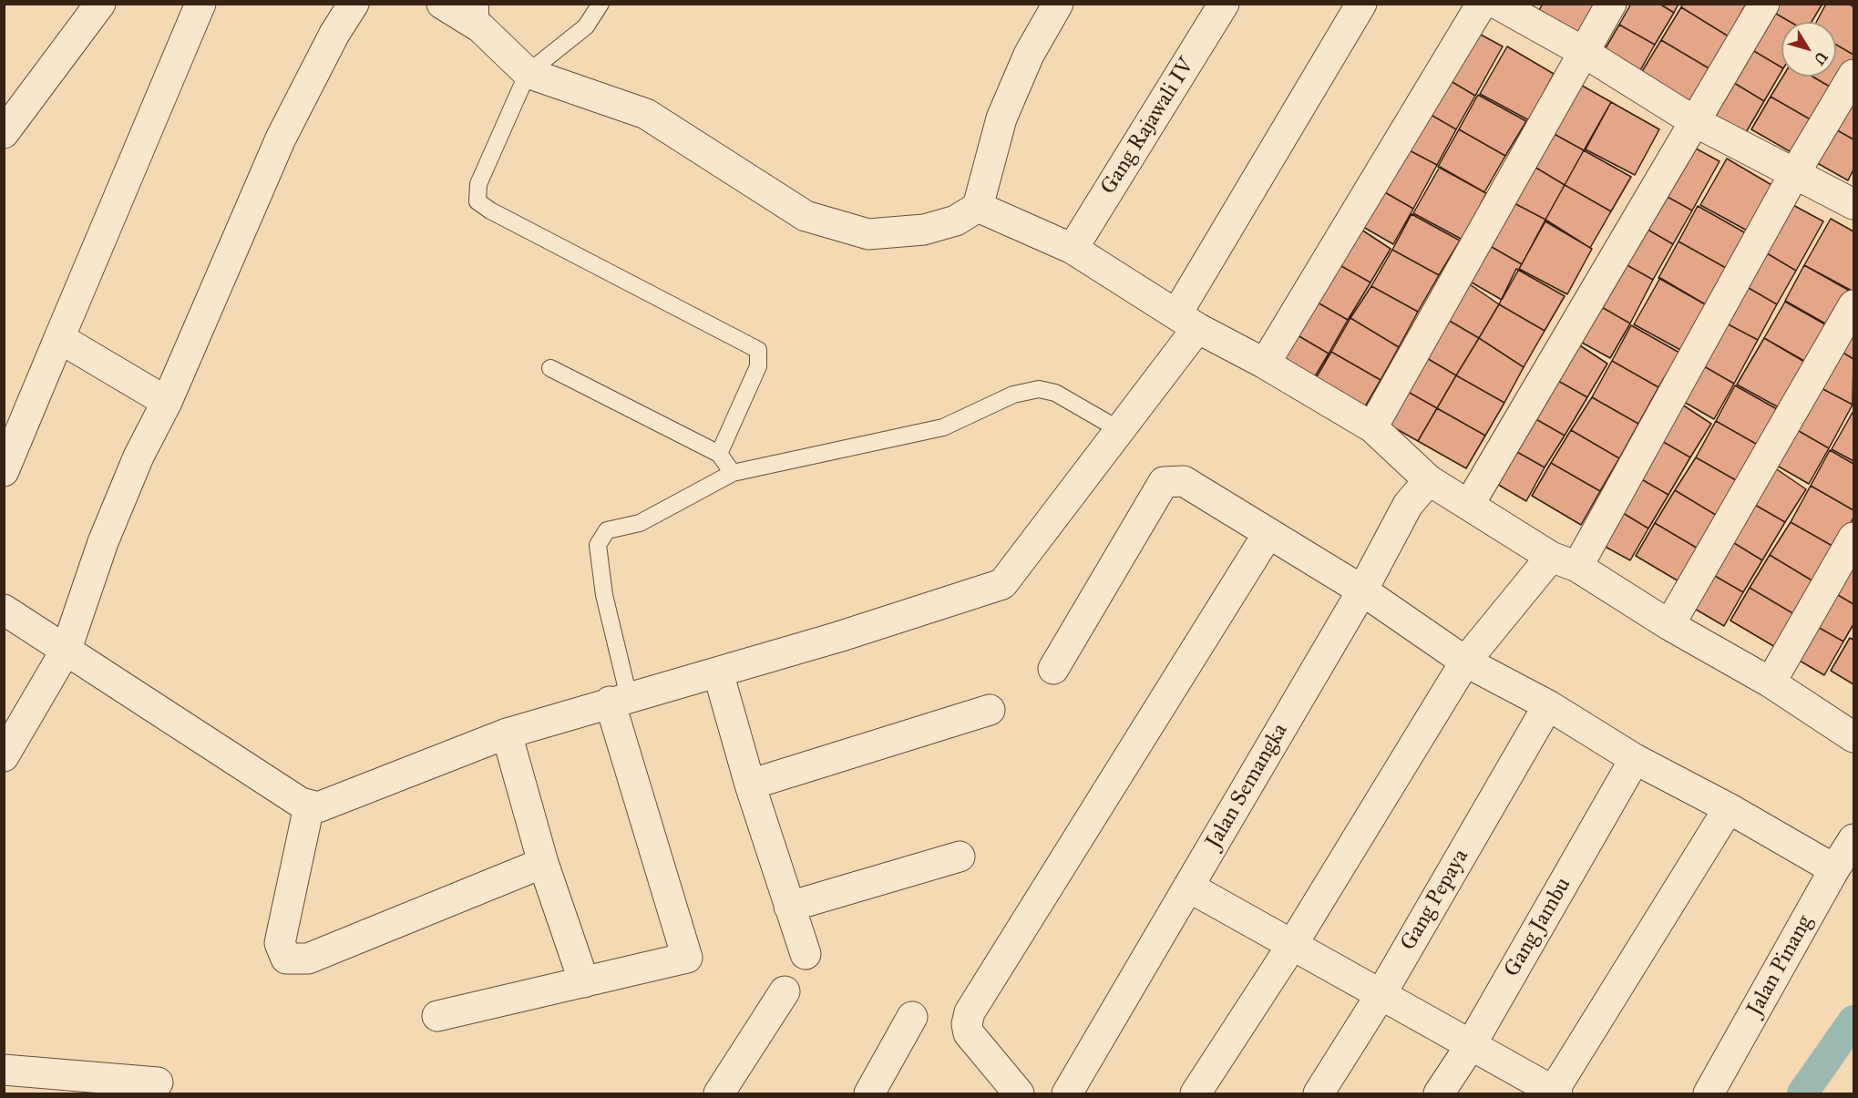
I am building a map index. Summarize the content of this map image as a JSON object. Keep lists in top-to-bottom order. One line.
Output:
{"streets":{"street":["Gang Rajawali IV","Jalan Semangka","Gang Pepaya","Gang Jambu","Jalan Pinang"]},"north":"bottom right"}
